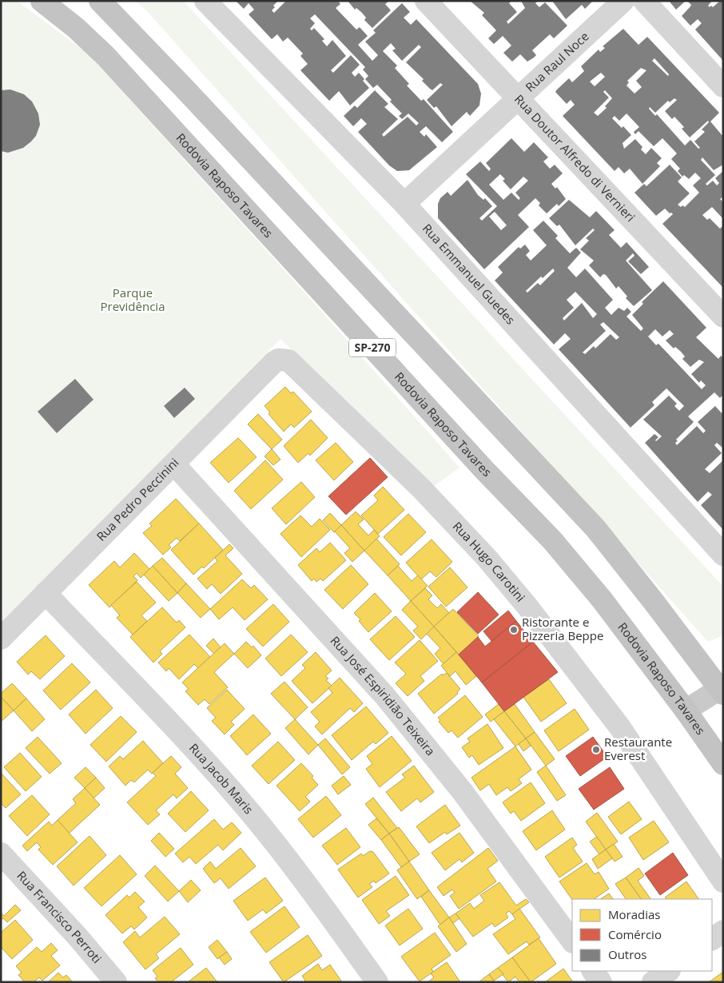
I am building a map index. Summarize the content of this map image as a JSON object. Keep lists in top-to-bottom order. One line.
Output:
{"streets":{"highway":["Rodovia Raposo Tavares","SP-270"],"street":["Rua Raul Noce","Rua Doutor Alfredo di Vernieri","Rua Emmanuel Guedes","Rua Pedro Peccinini","Rua Hugo Carotini","Rua José Espiridião Teixeira","Rua Jacob Maris","Rua Francisco Perroti"]},"crossings":[["Rua Raul Noce","Rua Doutor Alfredo di Vernieri"],["Rua Raul Noce","Rua Emmanuel Guedes"],["Rua Pedro Peccinini","Rua Hugo Carotini"],["Rua Pedro Peccinini","Rua José Espiridião Teixeira"],["Rua Pedro Peccinini","Rua Jacob Maris"]],"parks":["Parque Previdência"],"places":["Ristorante e Pizzeria Beppe","Restaurante Everest"],"legend":["Moradias","Comércio","Outros"]}
